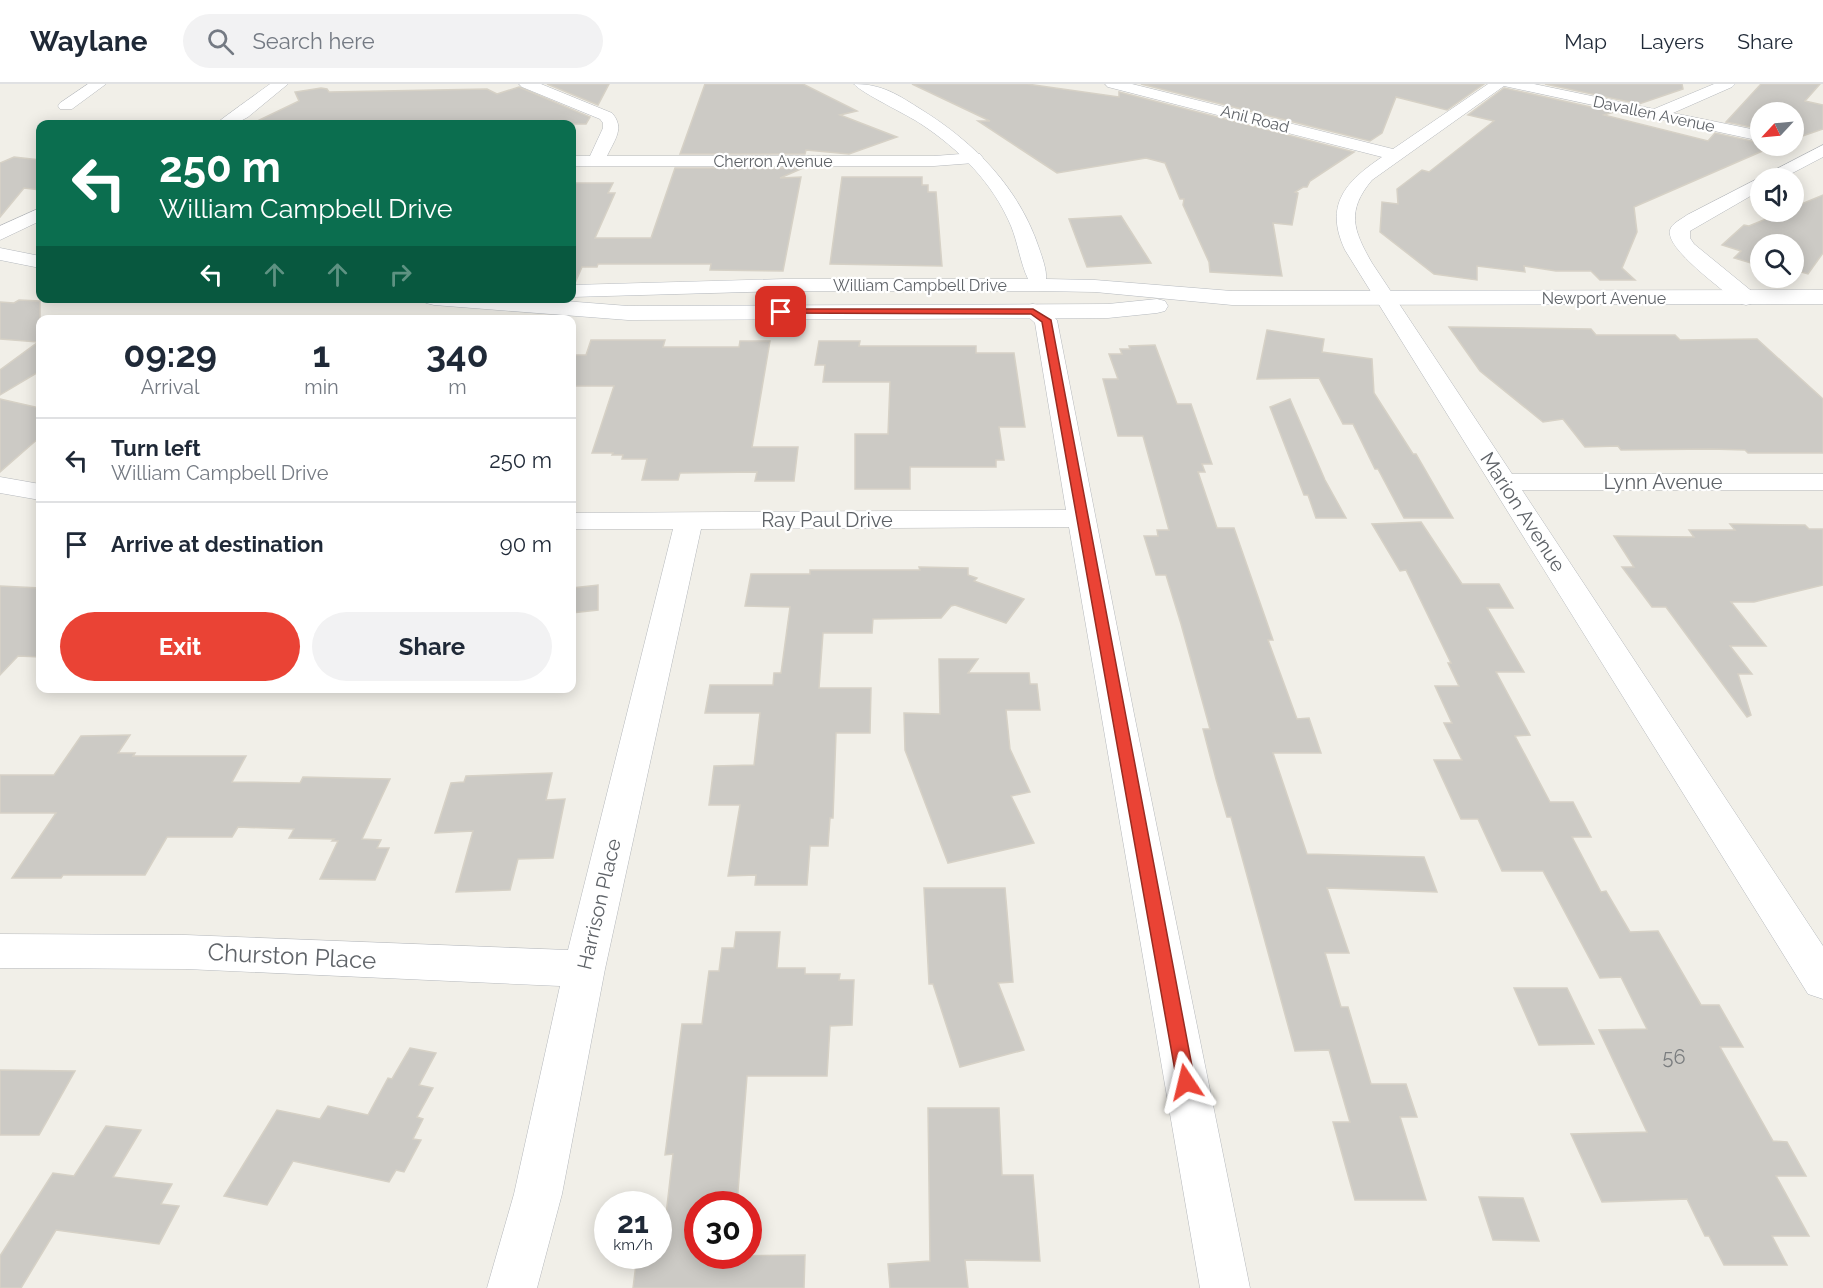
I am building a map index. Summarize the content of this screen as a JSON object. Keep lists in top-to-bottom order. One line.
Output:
{"streets":{"street":["Davallen Avenue","Anil Road","Cherron Avenue","William Campbell Drive","Newport Avenue","Lynn Avenue","Marion Avenue","Ray Paul Drive","Harrison Place","Churston Place"]},"crossings":[["Anil Road","Marion Avenue"],["William Campbell Drive","Newport Avenue"],["William Campbell Drive","Marion Avenue"],["Newport Avenue","Marion Avenue"],["Lynn Avenue","Marion Avenue"],["Ray Paul Drive","Harrison Place"],["Harrison Place","Churston Place"]],"house_numbers":["56"],"north":"bottom left","page":{"header":"Waylane","search":"Search here","nav":["Map","Layers","Share"],"turn":["250 m","William Campbell Drive"],"eta":["09:29","Arrival","1","min","340","m"],"list":[{"name":"Turn left","note":"William Campbell Drive","value":"250 m"},{"name":"Arrive at destination","value":"90 m"}],"buttons":["Exit","Share"],"speed":"21 km/h","limit":"30"}}
